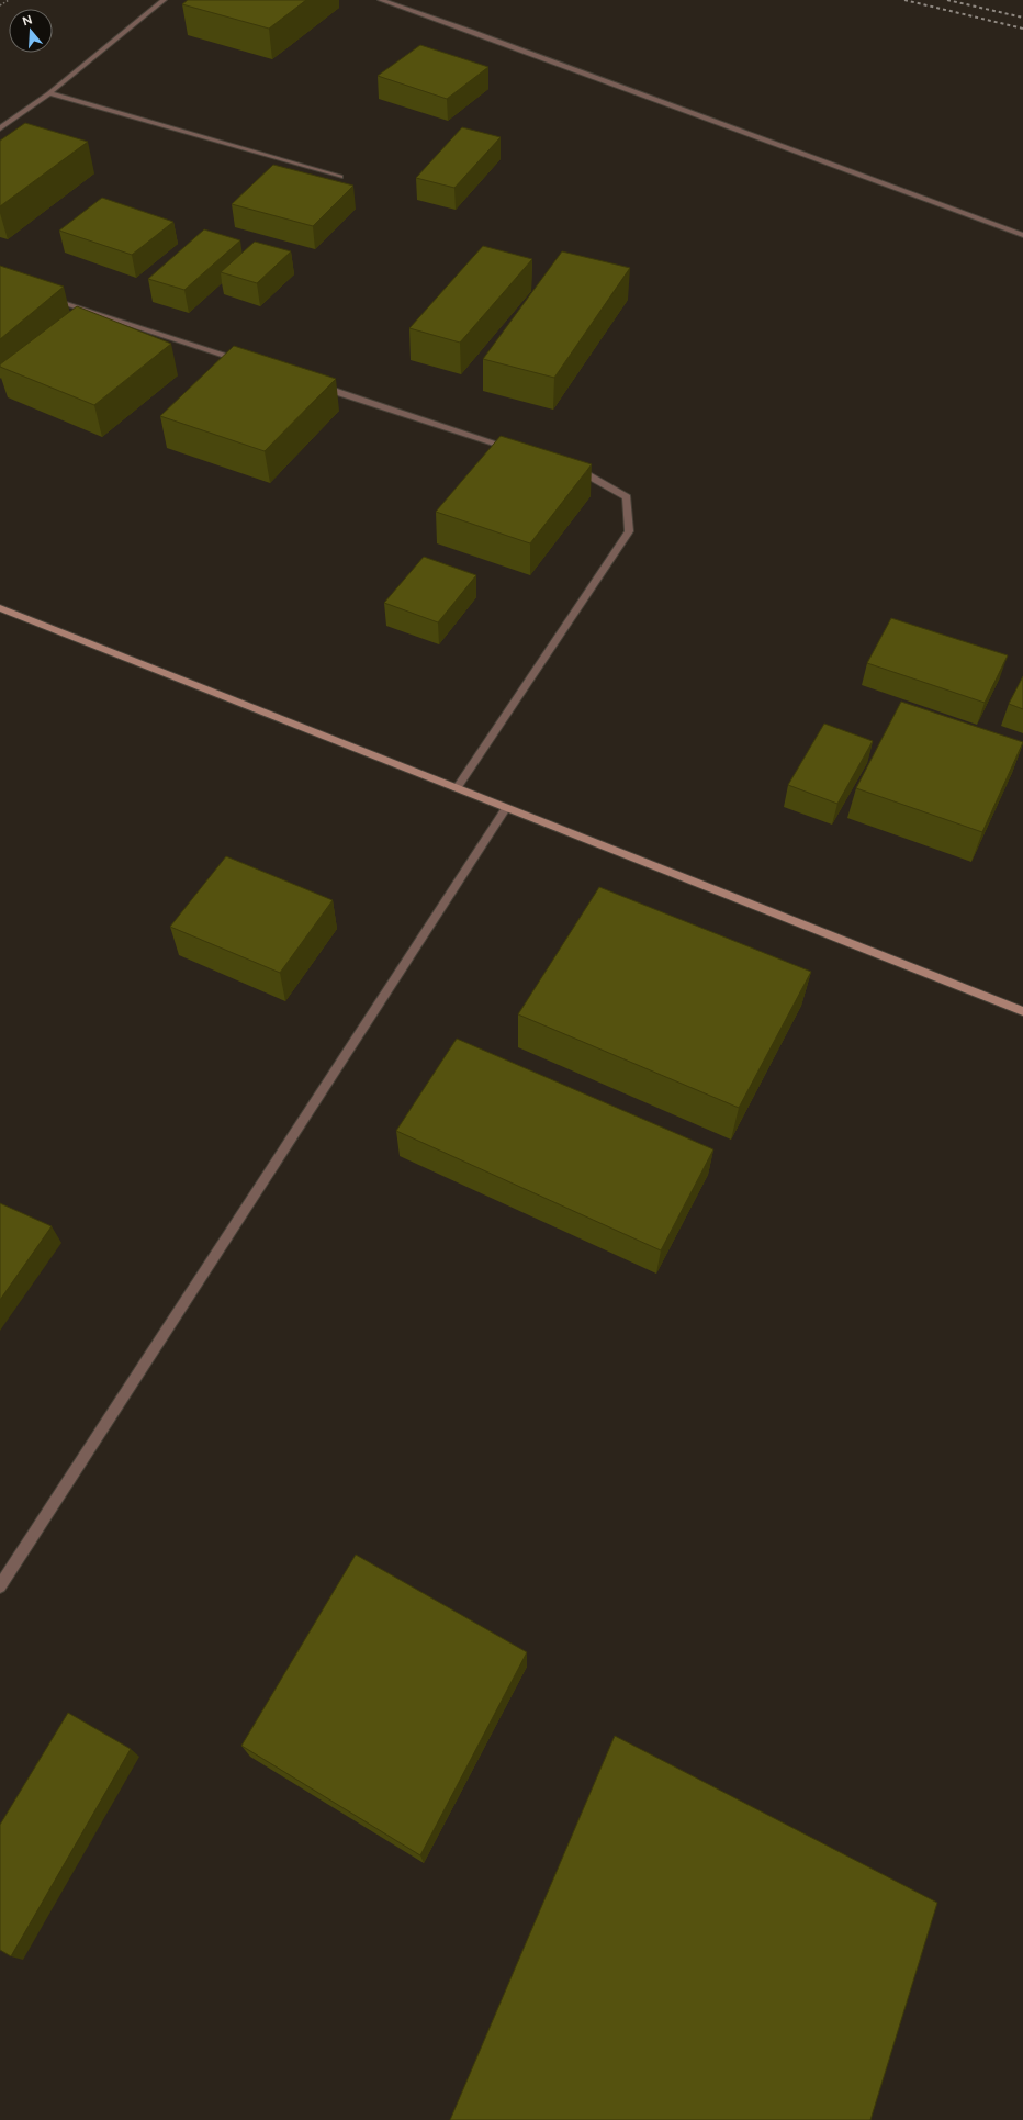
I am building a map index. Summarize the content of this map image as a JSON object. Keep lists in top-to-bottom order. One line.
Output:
{"north":"top"}
